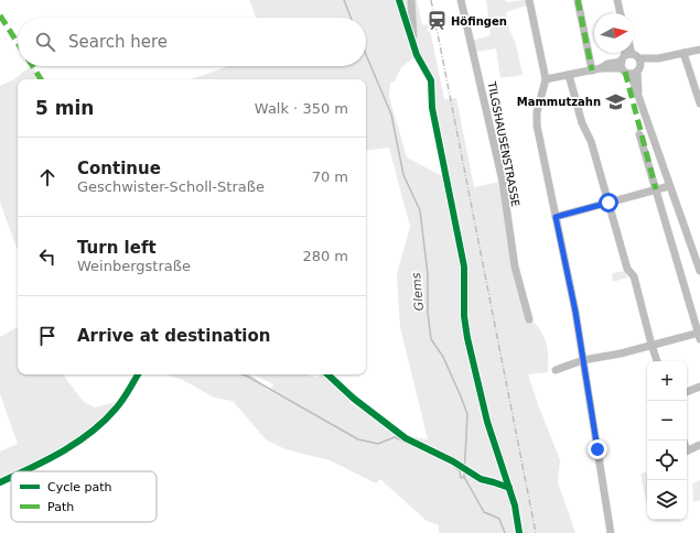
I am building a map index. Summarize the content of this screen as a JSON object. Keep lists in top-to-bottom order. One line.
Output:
{"streets":{"street":["TILGSHAUSENSTRASSE"]},"water":["Glems"],"places":{"station":["Höfingen"],"school or university":["Mammutzahn"]},"legend":["Cycle path","Path"],"north":"right","page":{"search":"Search here","heading":["5 min","Walk · 350 m"],"list":[["Continue","Geschwister-Scholl-Straße","70 m"],["Turn left","Weinbergstraße","280 m"],"Arrive at destination"],"map_buttons":["+","−"]}}
